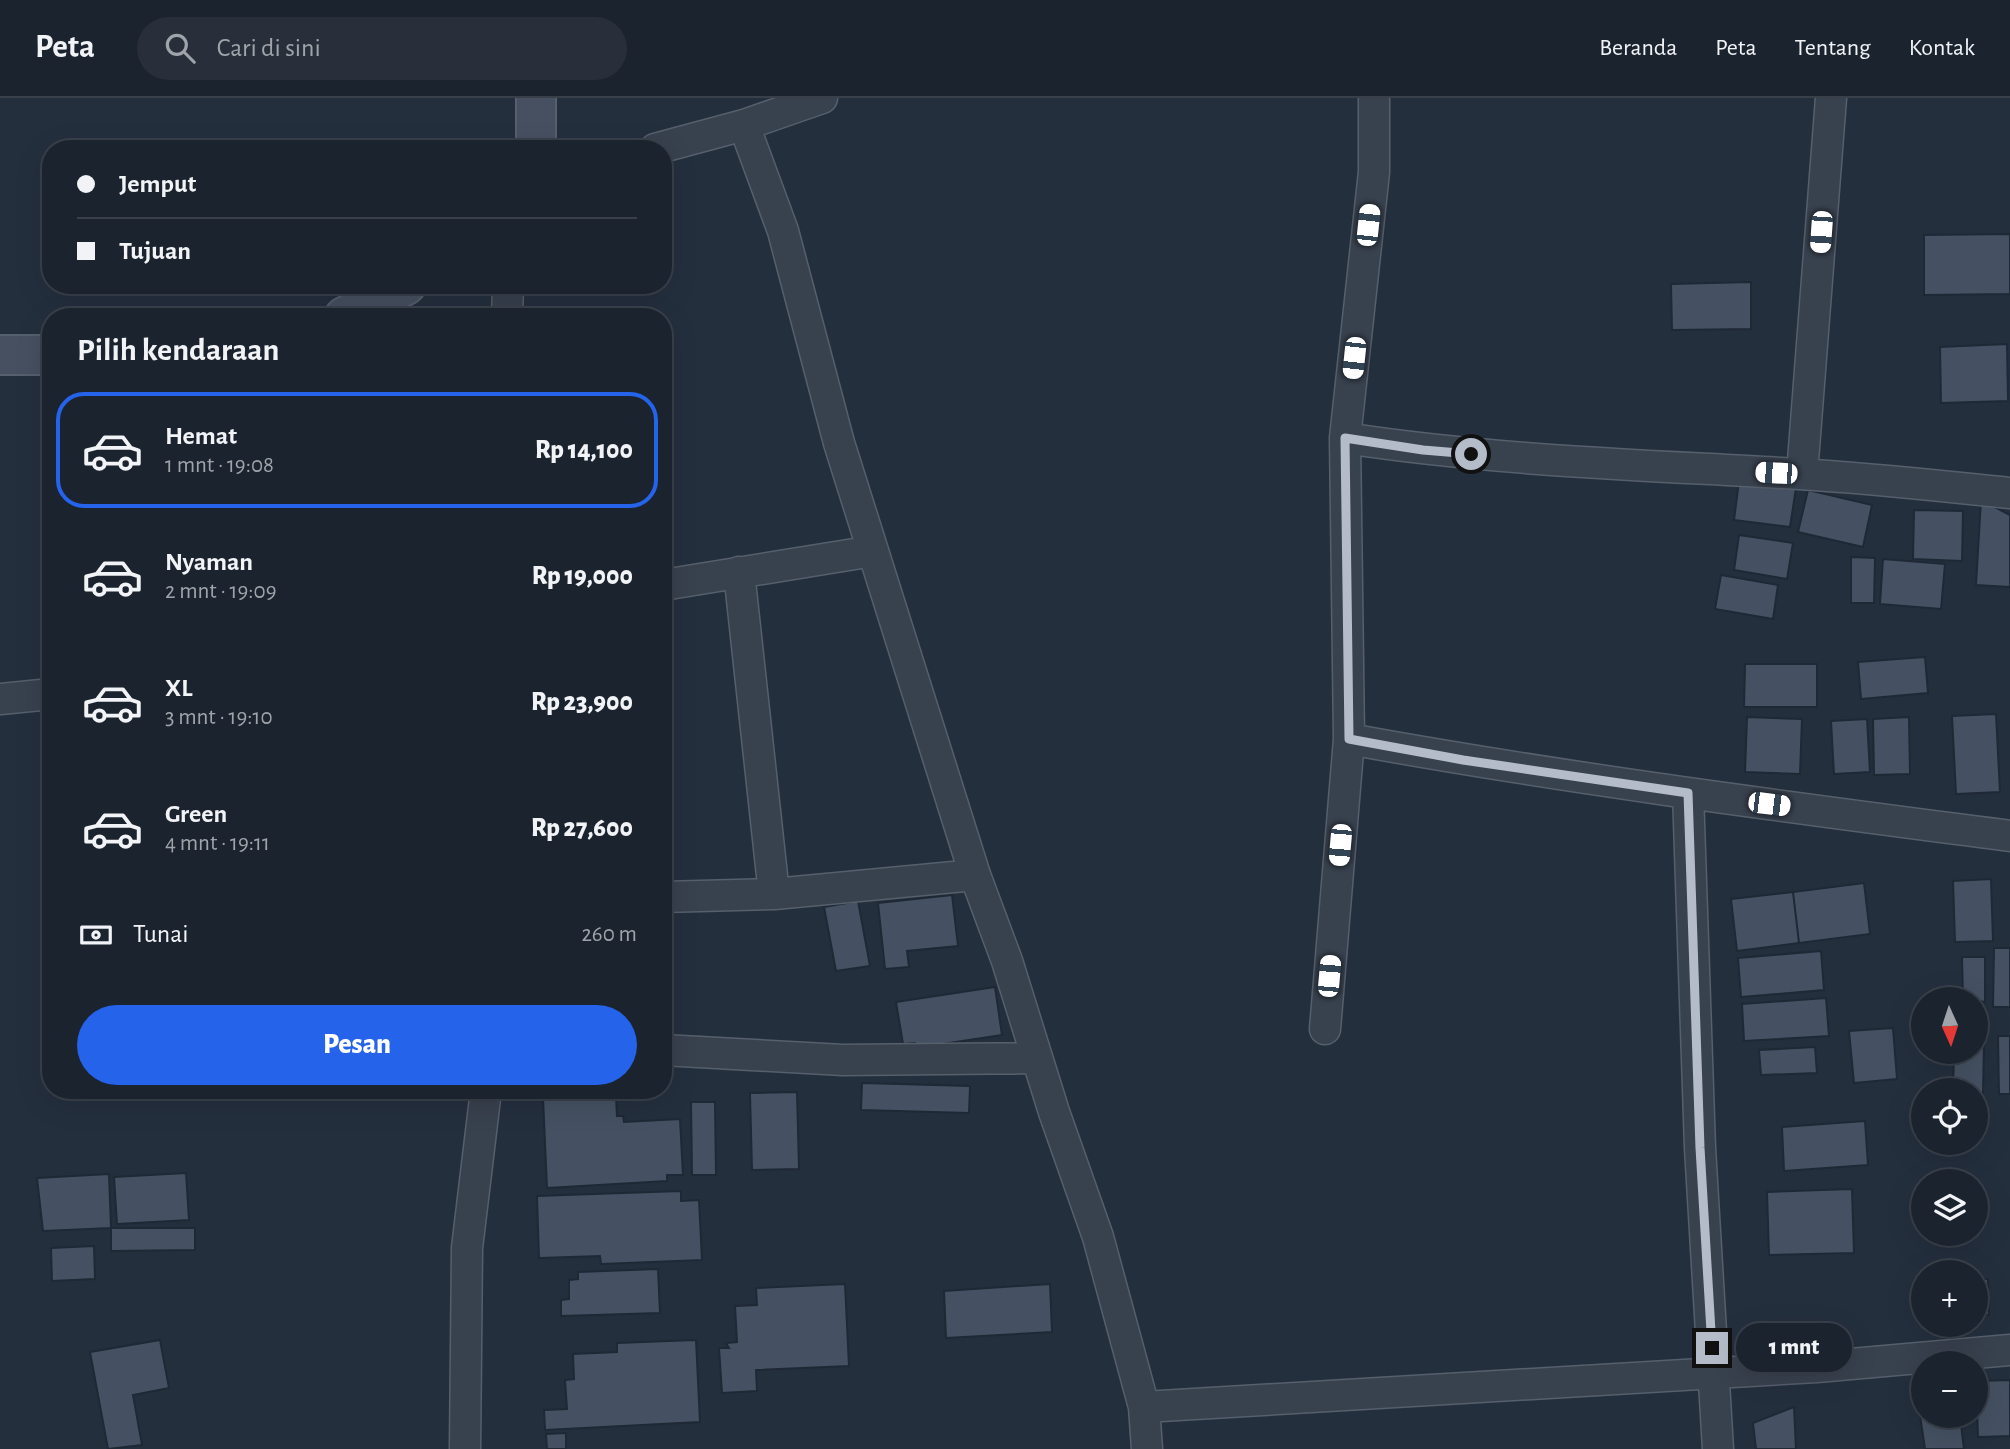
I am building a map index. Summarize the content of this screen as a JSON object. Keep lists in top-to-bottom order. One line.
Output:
{"north":"bottom","page":{"header":"Peta","search":"Cari di sini","nav":["Beranda","Peta","Tentang","Kontak"],"banner":["Jemput","Tujuan"],"heading":"Pilih kendaraan","list":[{"name":"Hemat","note":"1 mnt · 19:08","value":"Rp 14,100"},{"name":"Nyaman","note":"2 mnt · 19:09","value":"Rp 19,000"},{"name":"XL","note":"3 mnt · 19:10","value":"Rp 23,900"},{"name":"Green","note":"4 mnt · 19:11","value":"Rp 27,600"}],"pay":["Tunai","260 m"],"map_buttons":["+","−"],"buttons":"Pesan","bubble":"1 mnt"}}
